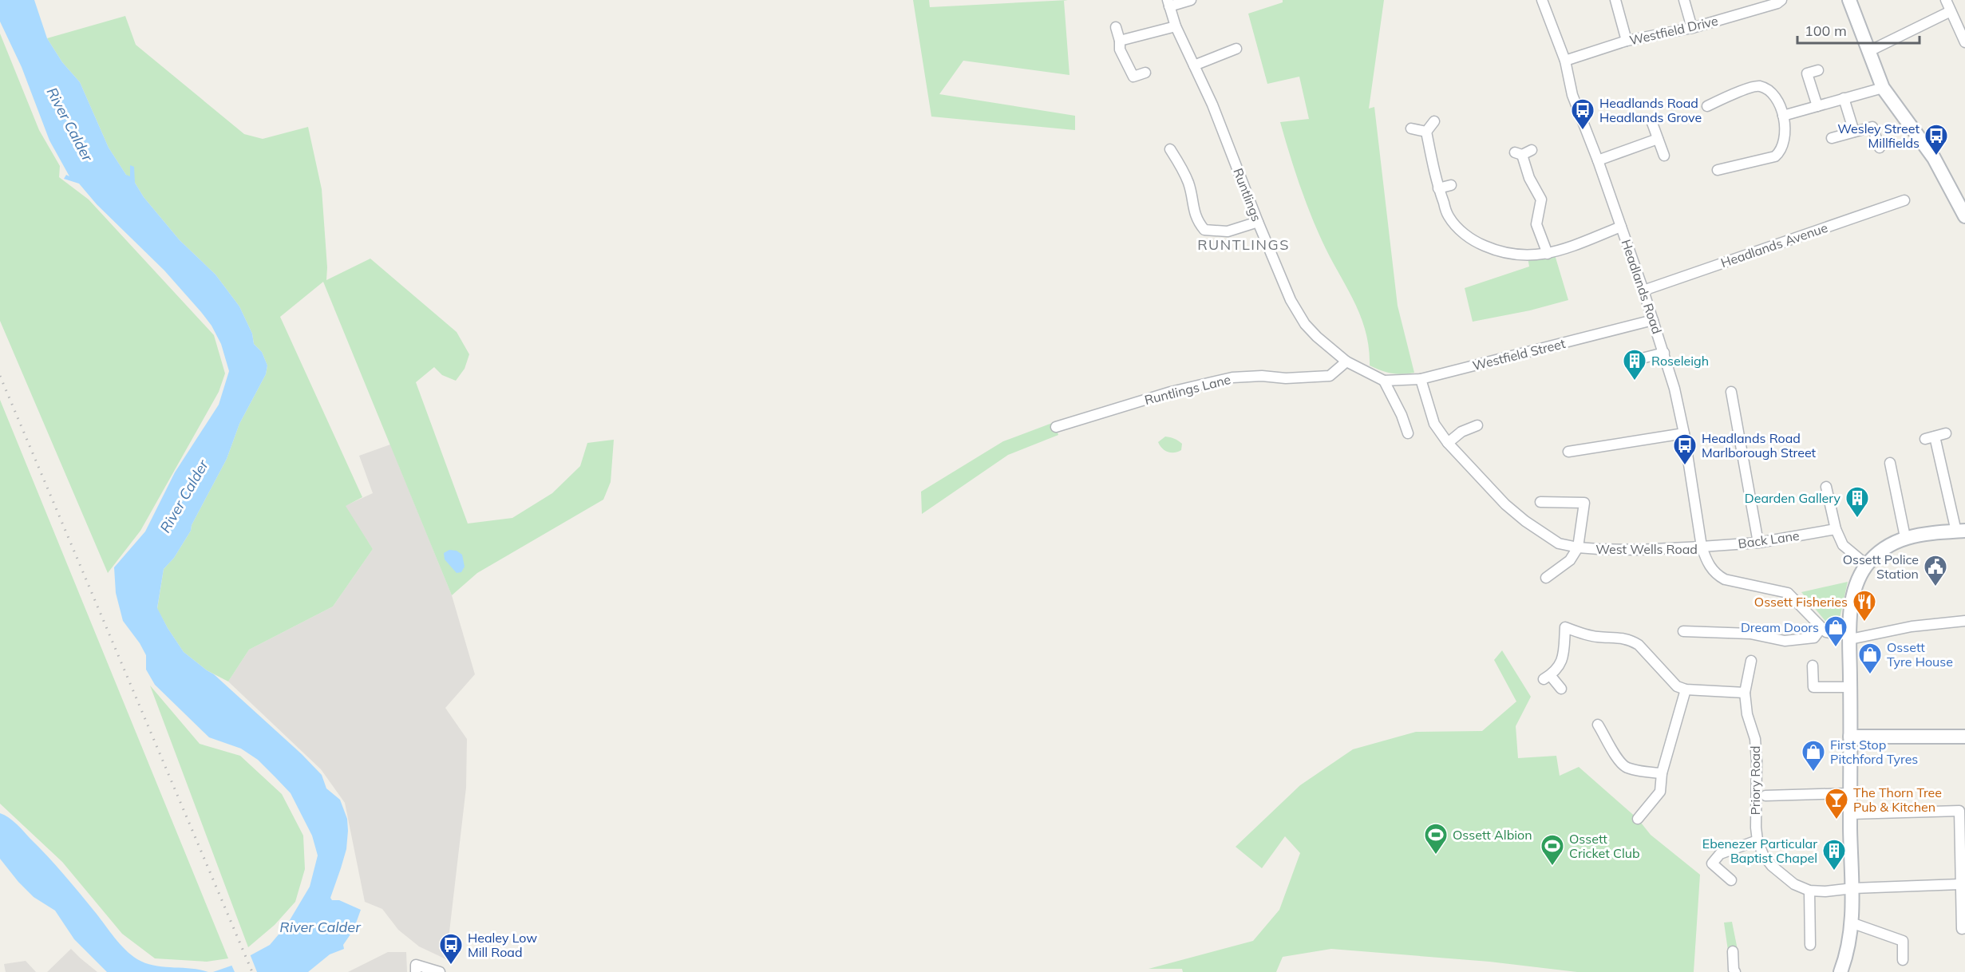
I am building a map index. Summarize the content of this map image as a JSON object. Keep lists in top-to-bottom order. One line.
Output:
{"streets":{"street":["Westfield Drive","Runtlings","Headlands Avenue","Headlands Road","Westfield Street","Runtlings Lane","Back Lane","West Wells Road","Priory Road"]},"crossings":[["Westfield Drive","Headlands Road"],["Runtlings","Westfield Street"],["Runtlings","Runtlings Lane"],["Headlands Avenue","Headlands Road"],["Headlands Road","Westfield Street"],["Headlands Road","Back Lane"],["Headlands Road","West Wells Road"],["Westfield Street","West Wells Road"],["Back Lane","West Wells Road"]],"districts":["RUNTLINGS"],"water":["River Calder"],"places":{"bus stop":["Headlands Road Headlands Grove","Wesley Street Millfields","Headlands Road Marlborough Street","Healey Low Mill Road"],"building":["Roseleigh","Dearden Gallery","Ebenezer Particular Baptist Chapel"],"public building":["Ossett Police Station"],"restaurant":["Ossett Fisheries"],"shop":["Dream Doors","Ossett Tyre House","First Stop Pitchford Tyres"],"bar":["The Thorn Tree Pub & Kitchen"],"sports":["Ossett Albion","Ossett Cricket Club"]},"scale_bar":"100 m"}
